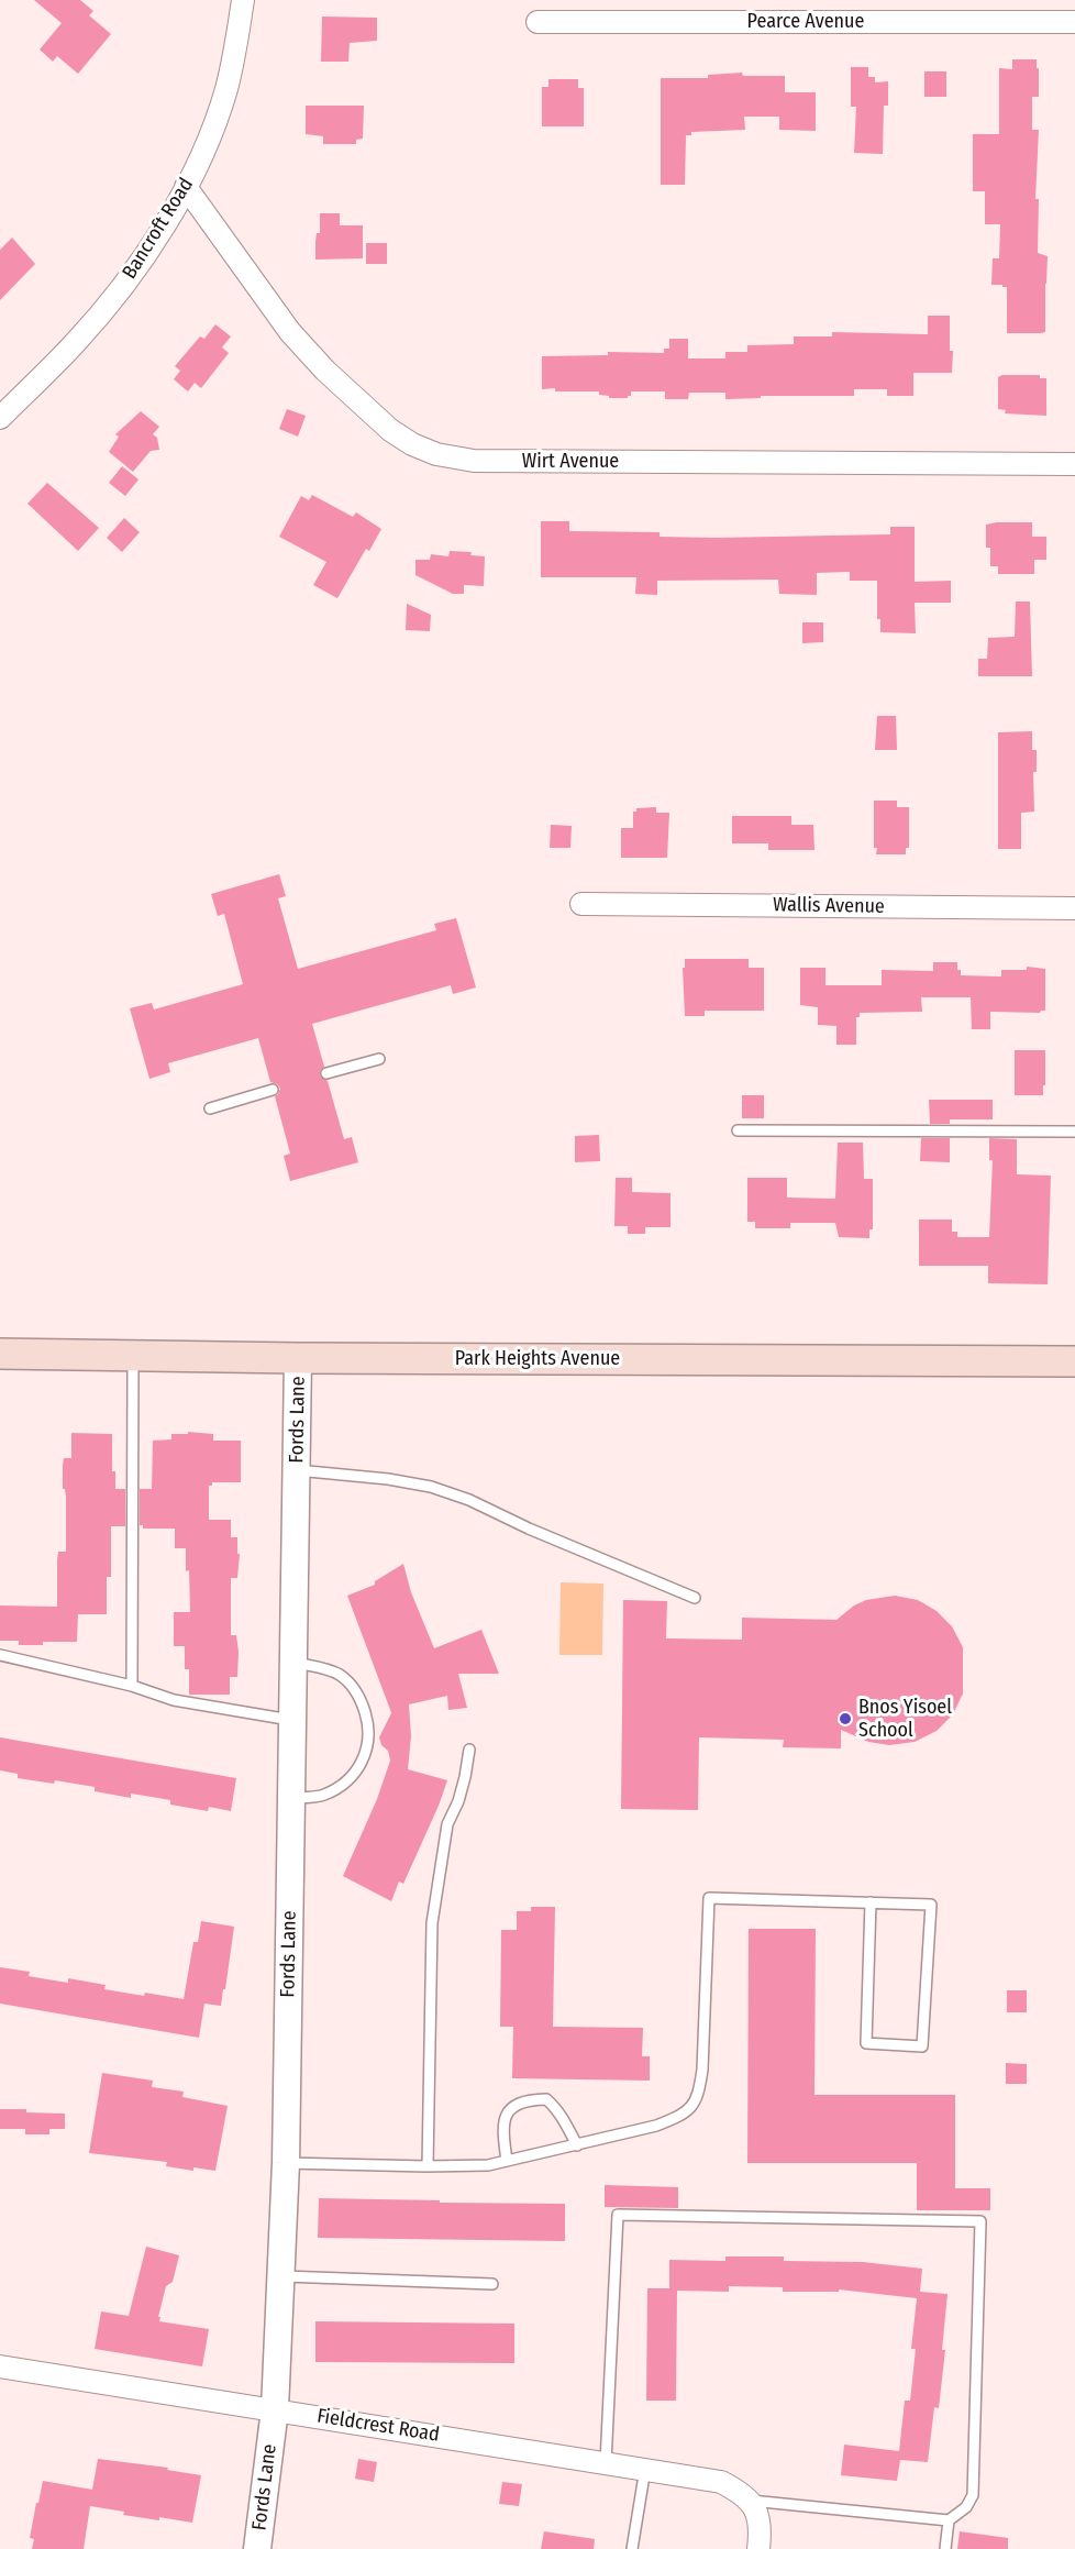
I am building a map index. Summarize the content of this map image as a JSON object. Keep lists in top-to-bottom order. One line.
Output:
{"streets":{"main road":["Park Heights Avenue"],"street":["Pearce Avenue","Bancroft Road","Wirt Avenue","Wallis Avenue","Fords Lane","Fieldcrest Road"]},"crossings":[["Bancroft Road","Wirt Avenue"],["Park Heights Avenue","Fords Lane"],["Fords Lane","Fieldcrest Road"]],"places":["Bnos Yisoel School"]}
